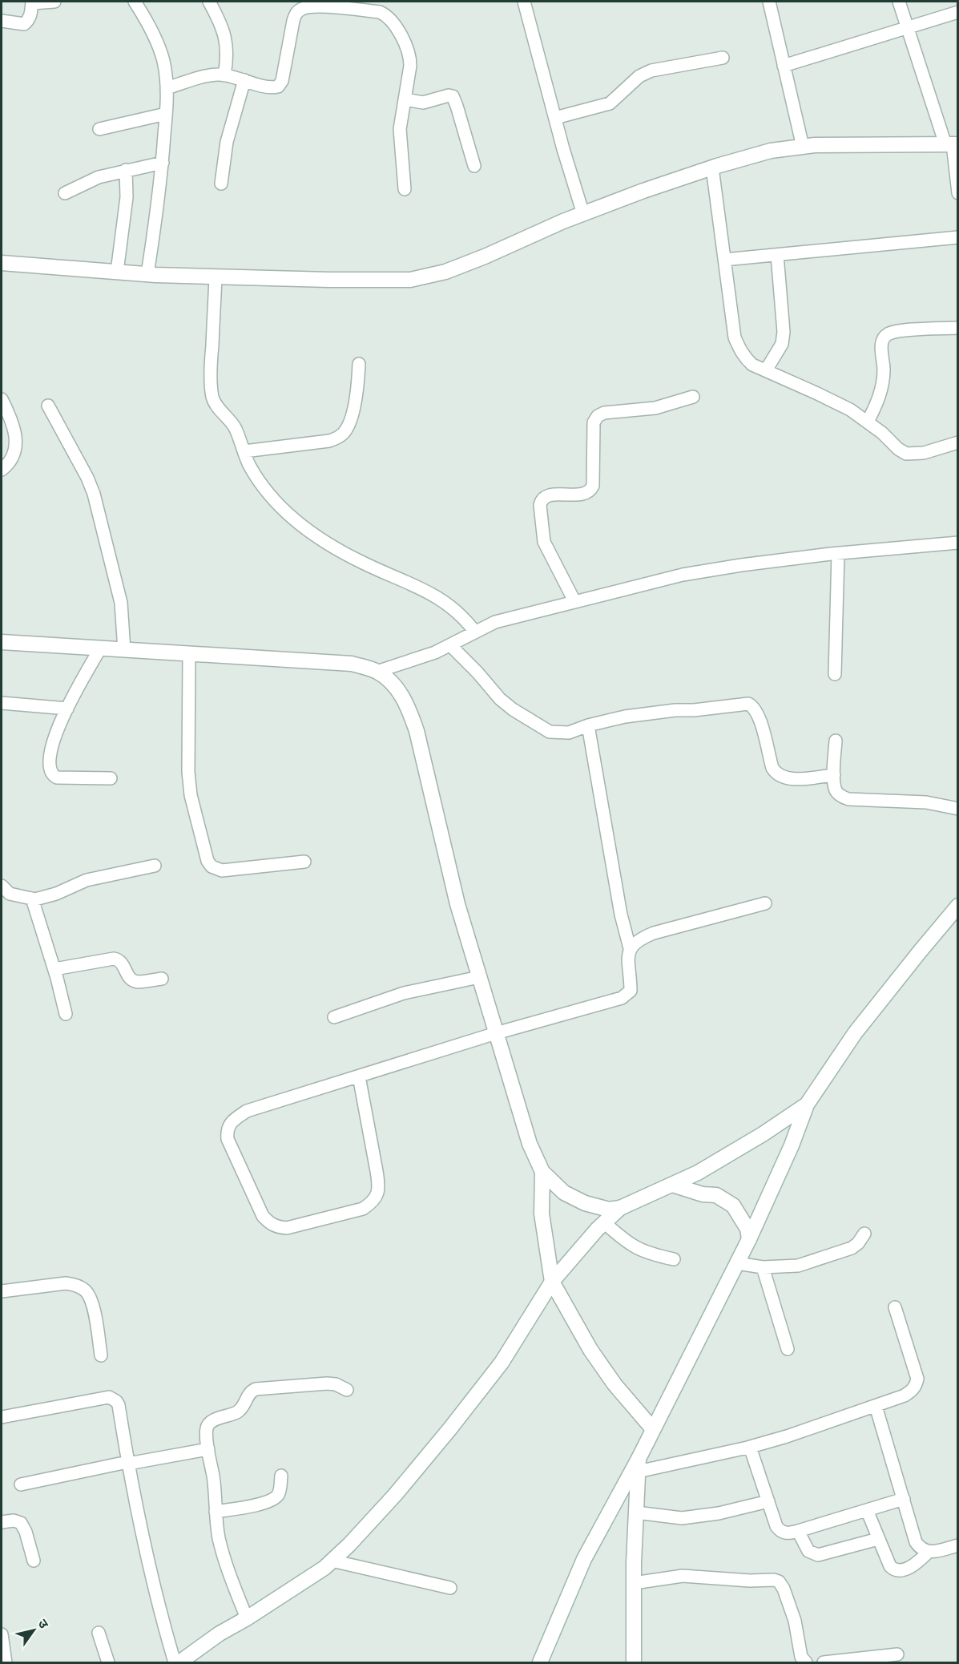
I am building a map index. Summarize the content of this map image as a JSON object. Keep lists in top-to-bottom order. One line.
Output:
{"north":"top right"}
